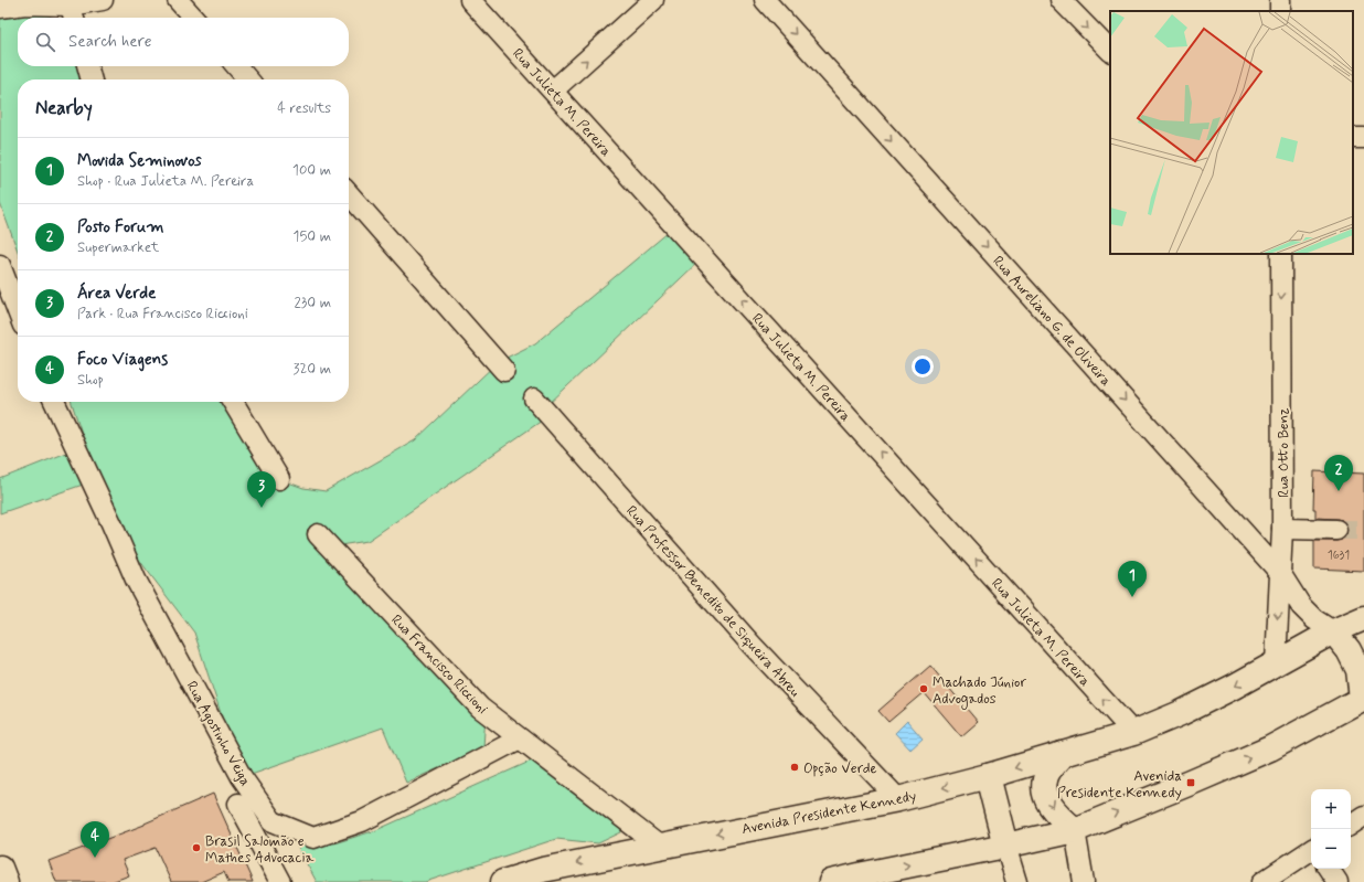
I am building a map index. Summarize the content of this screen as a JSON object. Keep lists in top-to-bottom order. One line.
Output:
{"streets":{"main road":["Avenida Presidente Kennedy"],"street":["Rua Julieta M. Pereira","Rua Aureliano G. de Oliveira","Rua Otto Benz","Rua Professor Benedito de Siqueira Abreu","Rua Francisco Riccioni","Rua Agostinho Veiga"]},"crossings":[["Rua Julieta M. Pereira","Avenida Presidente Kennedy"],["Rua Aureliano G. de Oliveira","Rua Otto Benz"],["Rua Professor Benedito de Siqueira Abreu","Avenida Presidente Kennedy"],["Rua Francisco Riccioni","Rua Agostinho Veiga"],["Rua Francisco Riccioni","Avenida Presidente Kennedy"]],"one_way":["Rua Julieta M. Pereira","Rua Aureliano G. de Oliveira","Rua Otto Benz"],"places":{"other":["Machado Júnior Advogados","Opção Verde","Brasil Salomão e Mathes Advocacia"],"transit":["Avenida Presidente Kennedy"]},"house_numbers":["1631"],"page":{"search":"Search here","heading":["Nearby","4 results"],"list":[{"mark":"1","name":"Movida Seminovos","note":"Shop · Rua Julieta M. Pereira","value":"100 m"},{"mark":"2","name":"Posto Forum","note":"Supermarket","value":"150 m"},{"mark":"3","name":"Área Verde","note":"Park · Rua Francisco Riccioni","value":"230 m"},{"mark":"4","name":"Foco Viagens","note":"Shop","value":"320 m"}],"pins":["2","3","1","4"],"map_buttons":["+","−"]}}
